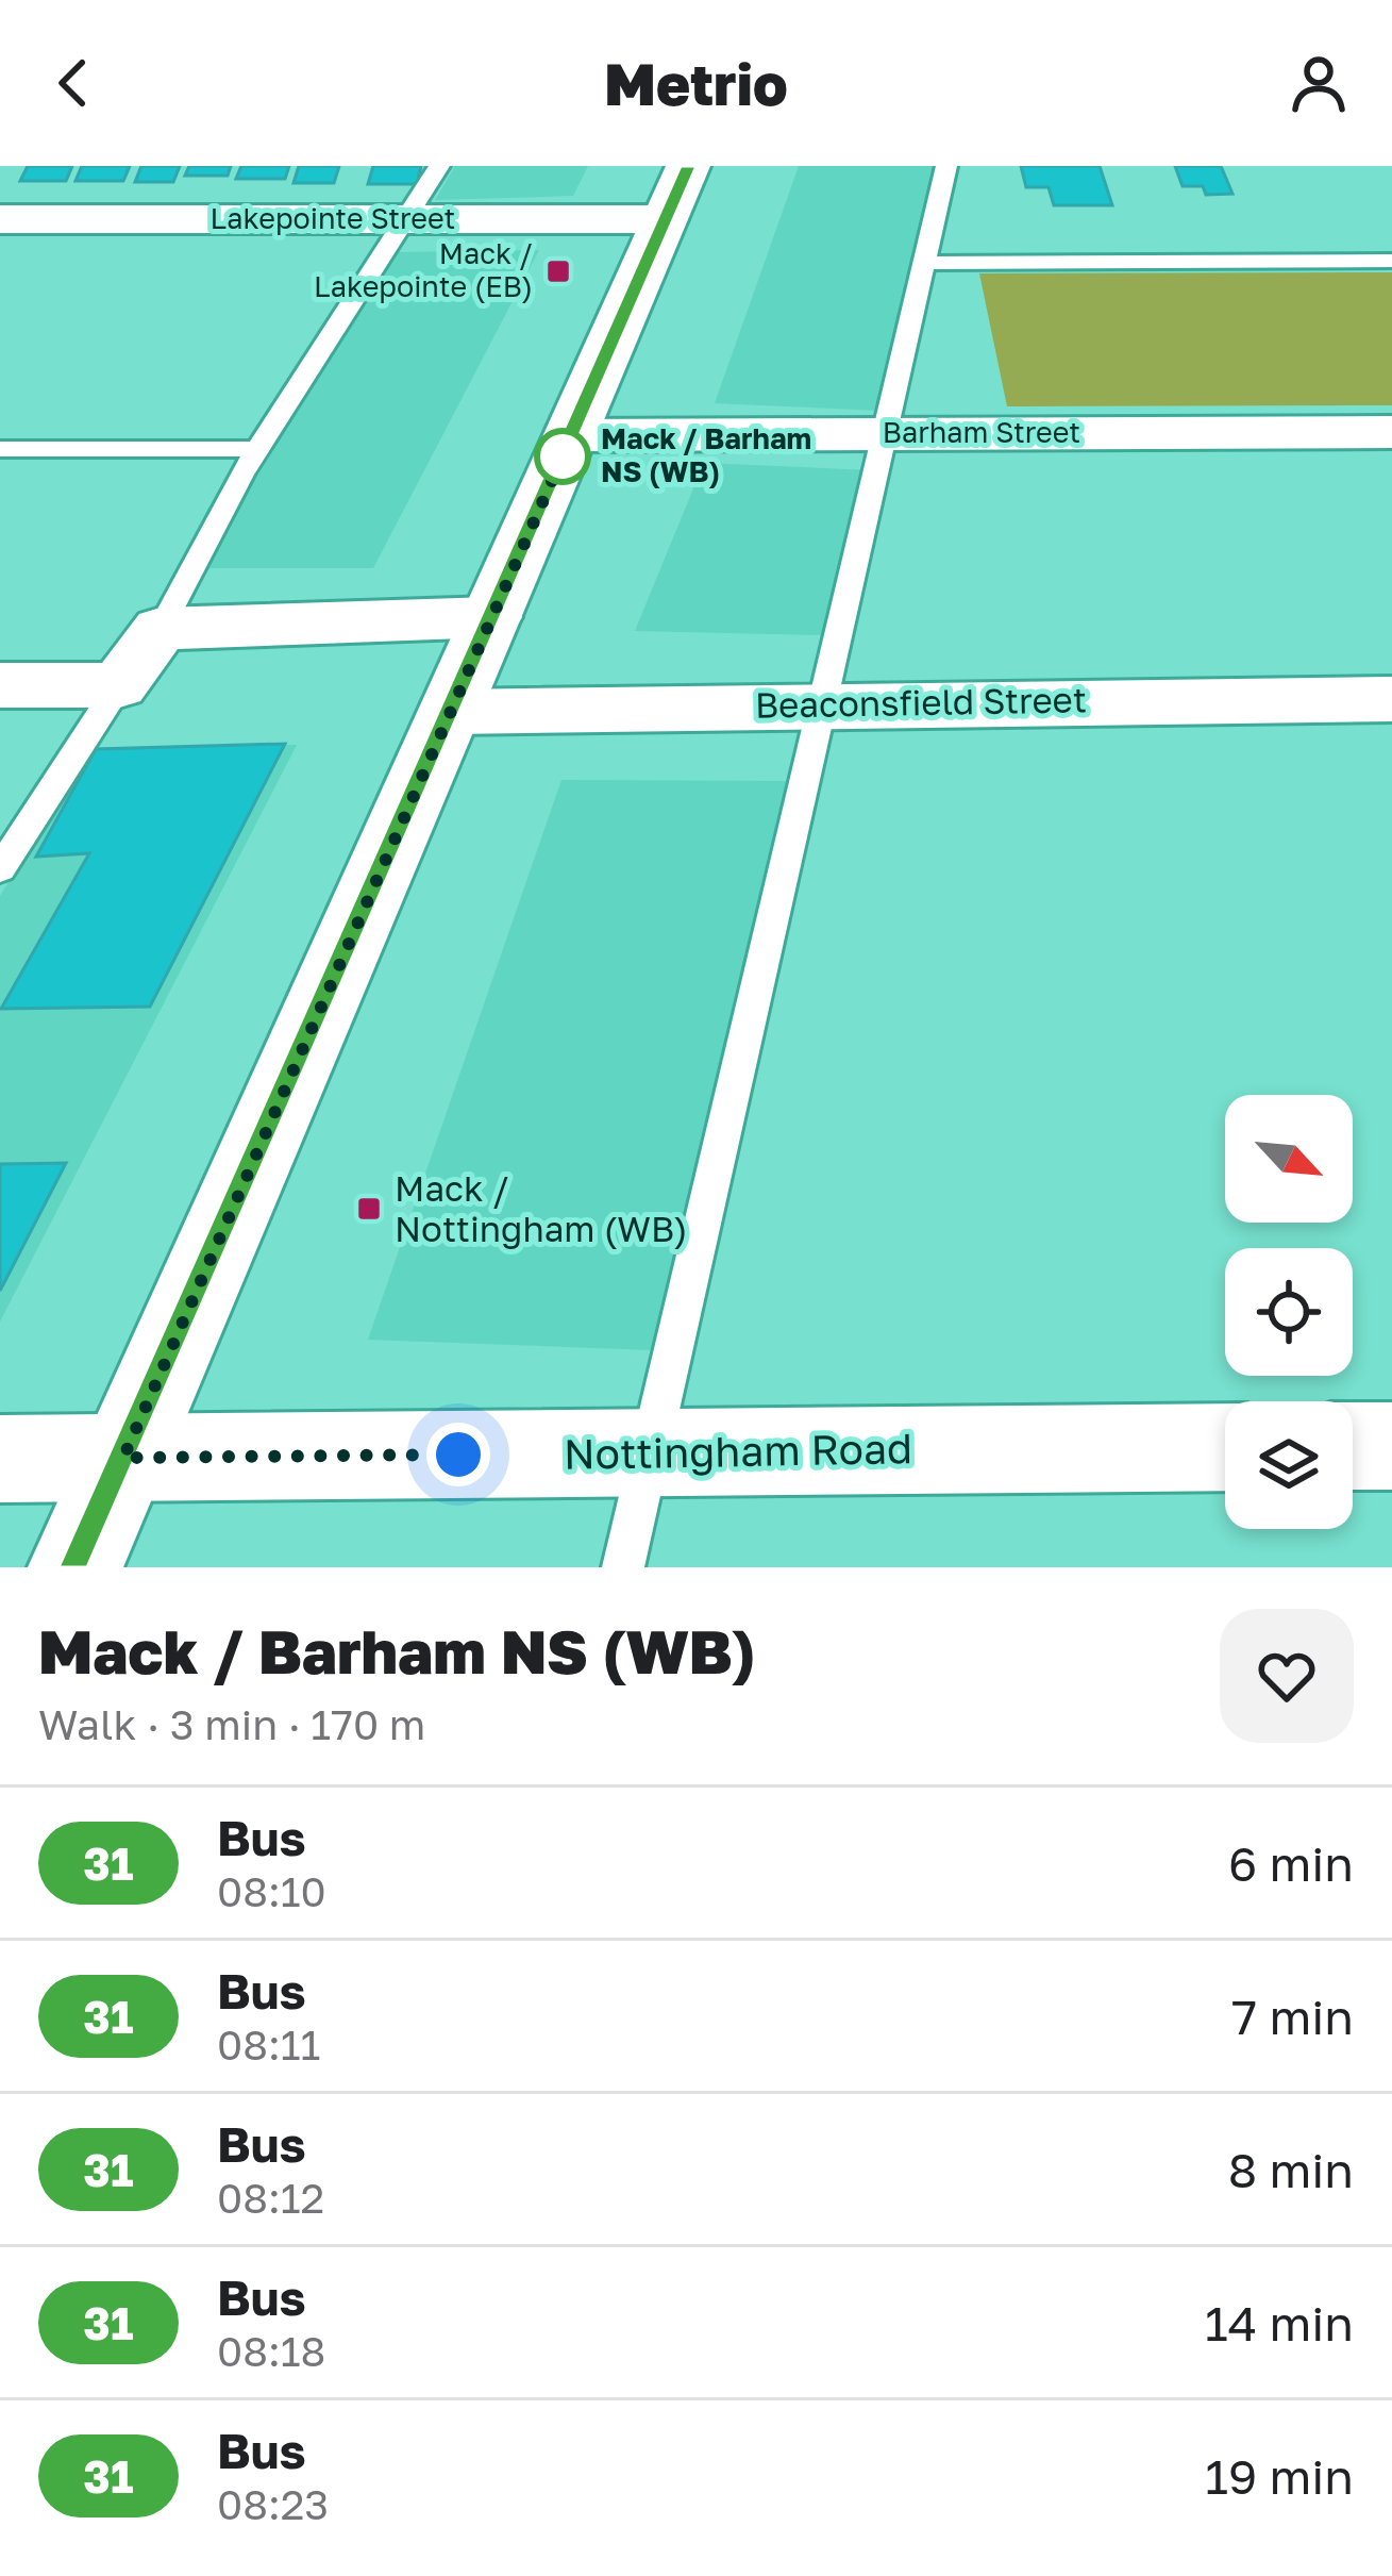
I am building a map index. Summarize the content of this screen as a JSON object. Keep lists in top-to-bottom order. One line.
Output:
{"streets":{"street":["Lakepointe Street","Barham Street","Beaconsfield Street","Nottingham Road"]},"places":{"transit":["Mack / Lakepointe (EB)","Mack / Nottingham (WB)"],"other":["Mack / Barham NS (WB)"]},"lines":["bus line 31"],"north":"bottom right","page":{"header":"Metrio","heading":["Mack / Barham NS (WB)","Walk · 3 min · 170 m"],"list":[{"mark":"31","name":"Bus","note":"08:10","value":"6 min"},{"mark":"31","name":"Bus","note":"08:11","value":"7 min"},{"mark":"31","name":"Bus","note":"08:12","value":"8 min"},{"mark":"31","name":"Bus","note":"08:18","value":"14 min"},{"mark":"31","name":"Bus","note":"08:23","value":"19 min"}]}}
